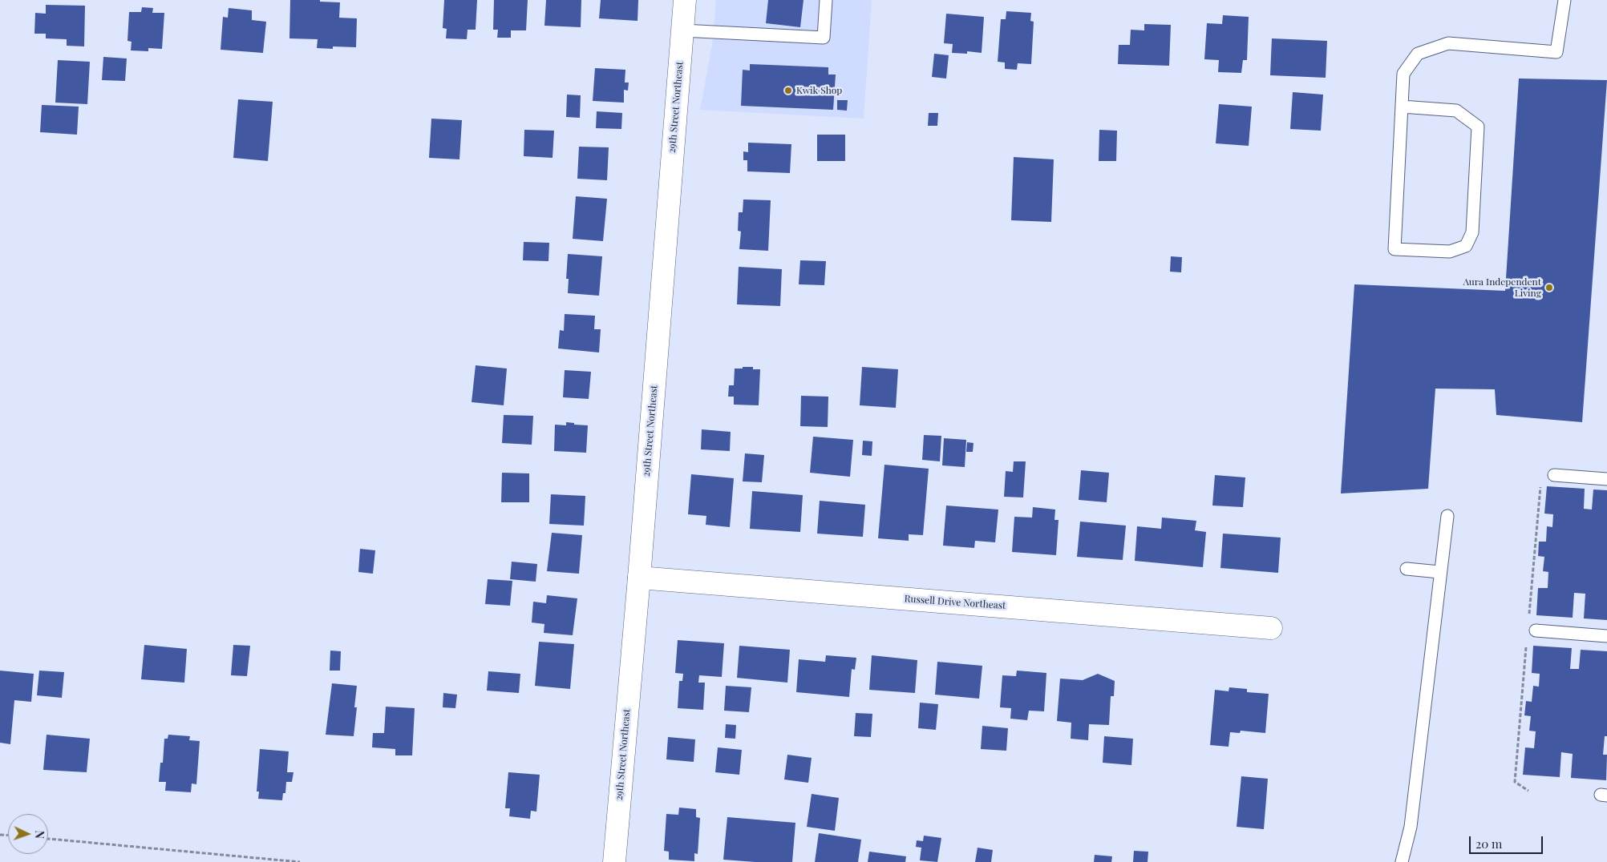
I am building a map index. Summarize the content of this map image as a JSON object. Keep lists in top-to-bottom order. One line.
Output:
{"streets":{"main road":["29th Street Northeast","Russell Drive Northeast"]},"crossings":[["29th Street Northeast","Russell Drive Northeast"]],"places":["Kwik Shop","Aura Independent Living"],"scale_bar":"20 m","north":"right"}
